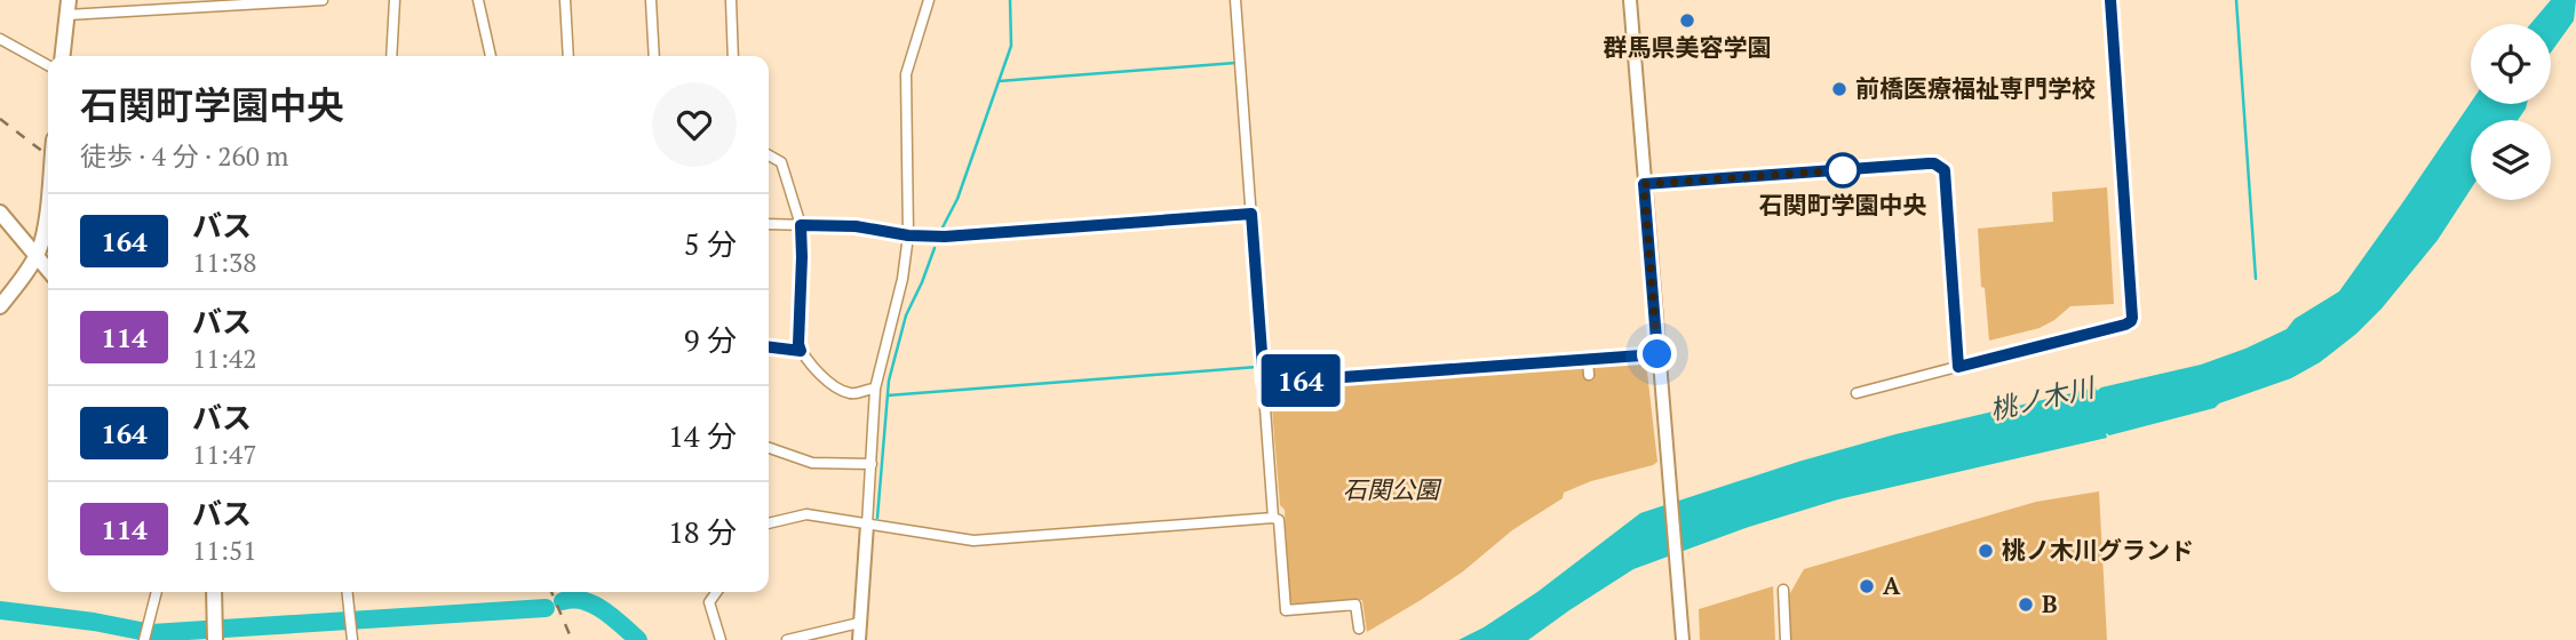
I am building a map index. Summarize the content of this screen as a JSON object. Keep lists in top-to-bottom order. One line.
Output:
{"water":["桃ノ木川"],"parks":["石関公園"],"places":["群馬県美容学園","前橋医療福祉専門学校","石関町学園中央","桃ノ木川グランド","A","B"],"lines":["bus line 164"],"page":{"on_map":"164","heading":["石関町学園中央","徒歩 · 4 分 · 260 m"],"list":[{"mark":"164","name":"バス","note":"11:38","value":"5 分"},{"mark":"114","name":"バス","note":"11:42","value":"9 分"},{"mark":"164","name":"バス","note":"11:47","value":"14 分"},{"mark":"114","name":"バス","note":"11:51","value":"18 分"}]}}
